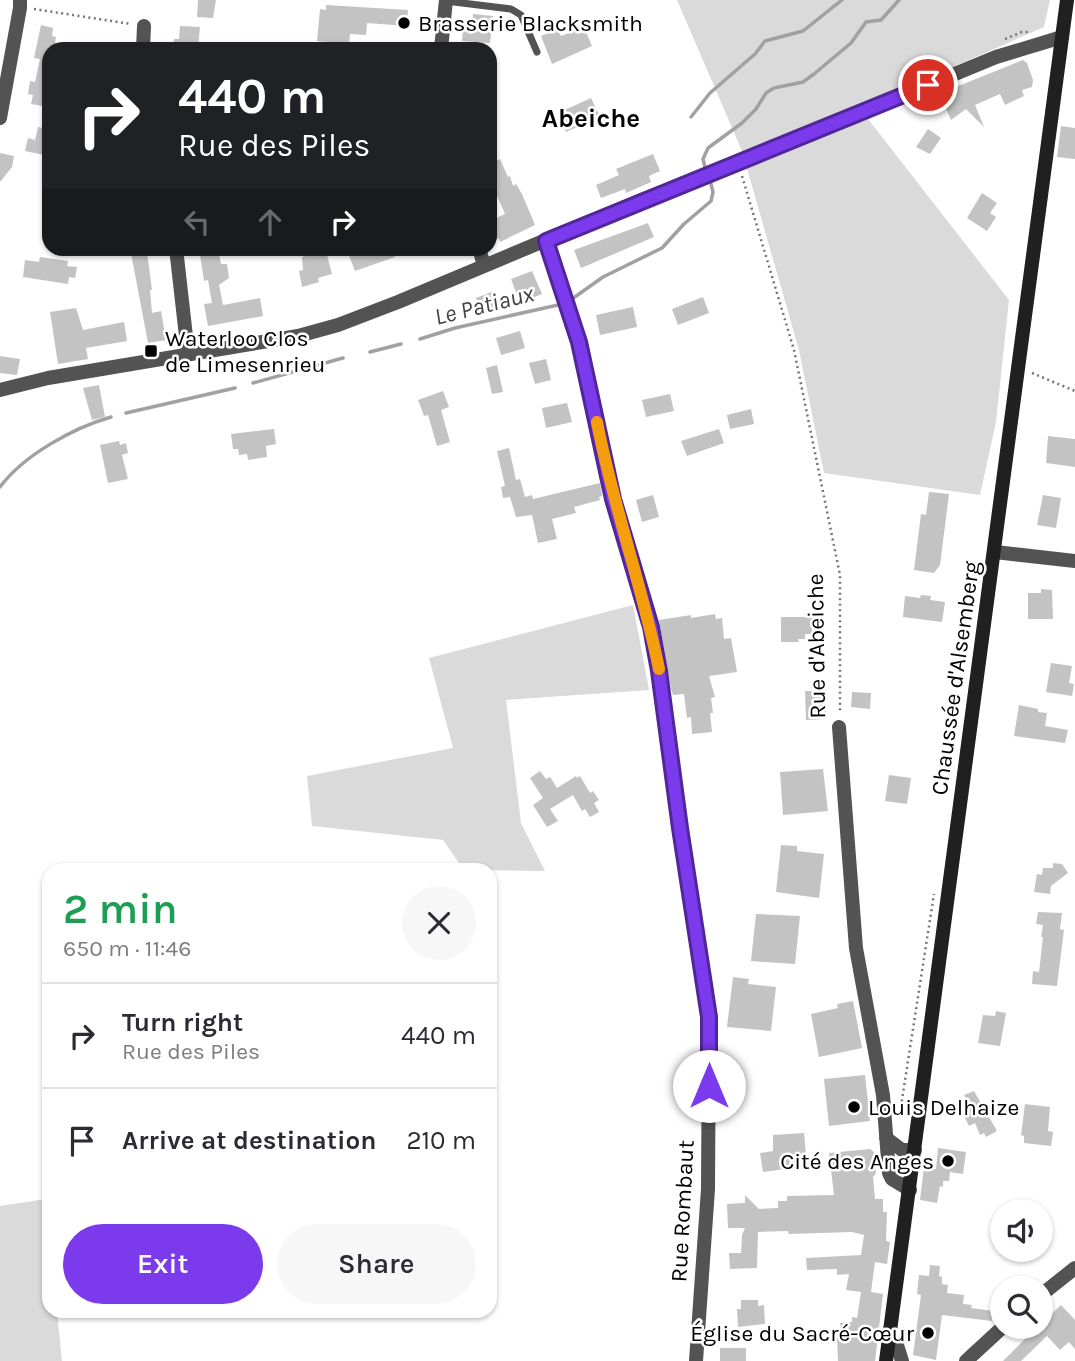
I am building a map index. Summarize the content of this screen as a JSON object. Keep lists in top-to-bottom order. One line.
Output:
{"streets":{"main road":["Chaussée d'Alsemberg"],"street":["Rue d'Abeiche","Rue Rombaut"]},"crossings":[["Rue d'Abeiche","Chaussée d'Alsemberg"]],"districts":["Abeiche"],"water":["Le Patiaux"],"places":{"other":["Brasserie Blacksmith","Louis Delhaize","Cité des Anges","Église du Sacré-Cœur"],"transit":["Waterloo Clos de Limesenrieu"]},"page":{"turn":["440 m","Rue des Piles"],"heading":["2 min","650 m · 11:46"],"list":[{"name":"Turn right","note":"Rue des Piles","value":"440 m"},{"name":"Arrive at destination","value":"210 m"}],"buttons":["Exit","Share"]}}
